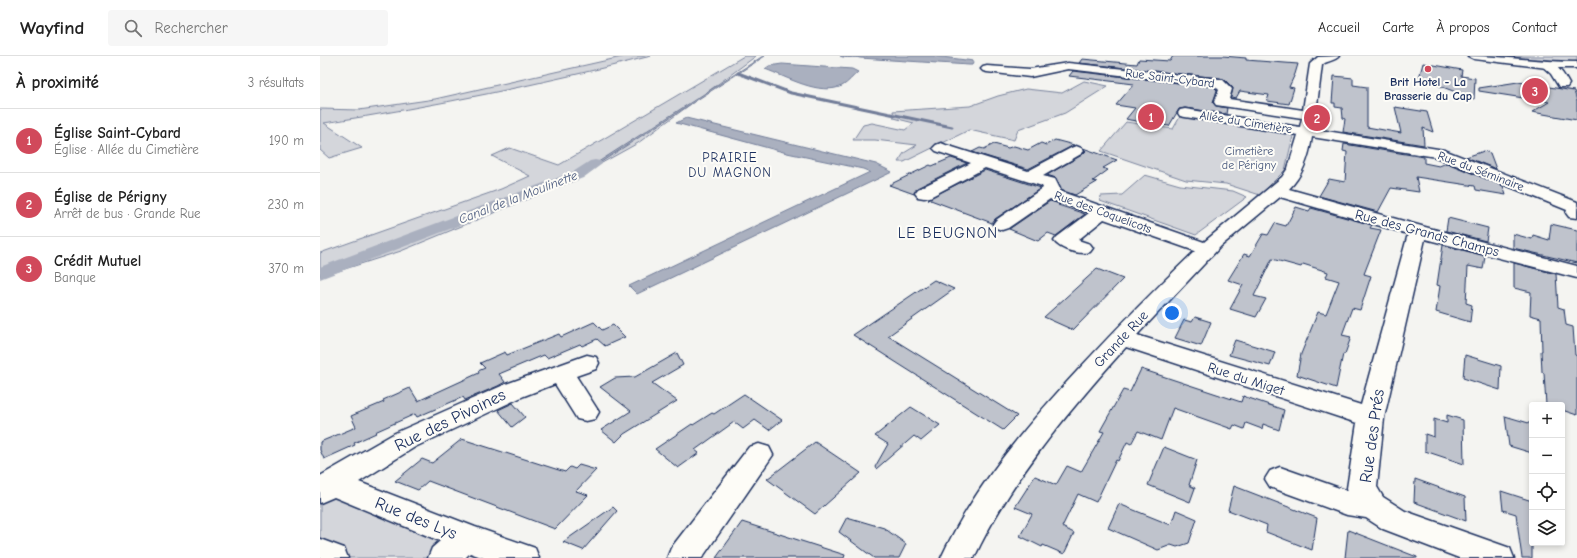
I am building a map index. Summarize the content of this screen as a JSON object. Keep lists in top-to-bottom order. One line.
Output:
{"streets":{"street":["Rue Saint-Cybard","Allée du Cimetière","Rue du Séminaire","Rue des Coquelicots","Rue des Grands Champs","Grande Rue","Rue du Miget","Rue des Pivoines","Rue des Prés","Rue des Lys"]},"crossings":[["Rue Saint-Cybard","Allée du Cimetière"],["Rue Saint-Cybard","Rue du Séminaire"],["Rue Saint-Cybard","Grande Rue"],["Allée du Cimetière","Rue du Séminaire"],["Allée du Cimetière","Grande Rue"],["Rue du Séminaire","Grande Rue"],["Rue des Coquelicots","Grande Rue"],["Rue des Grands Champs","Grande Rue"],["Rue des Grands Champs","Rue des Prés"],["Grande Rue","Rue du Miget"],["Rue du Miget","Rue des Prés"],["Rue des Pivoines","Rue des Lys"]],"districts":["PRAIRIE DU MAGNON","LE BEUGNON"],"water":["Canal de la Moulinette"],"parks":["Cimetière de Périgny"],"places":["Brit Hotel - La Brasserie du Cap"],"page":{"header":"Wayfind","search":"Rechercher","nav":["Accueil","Carte","À propos","Contact"],"heading":["À proximité","3 résultats"],"pins":["3","1","2"],"list":[{"mark":"1","name":"Église Saint-Cybard","note":"Église · Allée du Cimetière","value":"190 m"},{"mark":"2","name":"Église de Périgny","note":"Arrêt de bus · Grande Rue","value":"230 m"},{"mark":"3","name":"Crédit Mutuel","note":"Banque","value":"370 m"}],"map_buttons":["+","−"]}}
